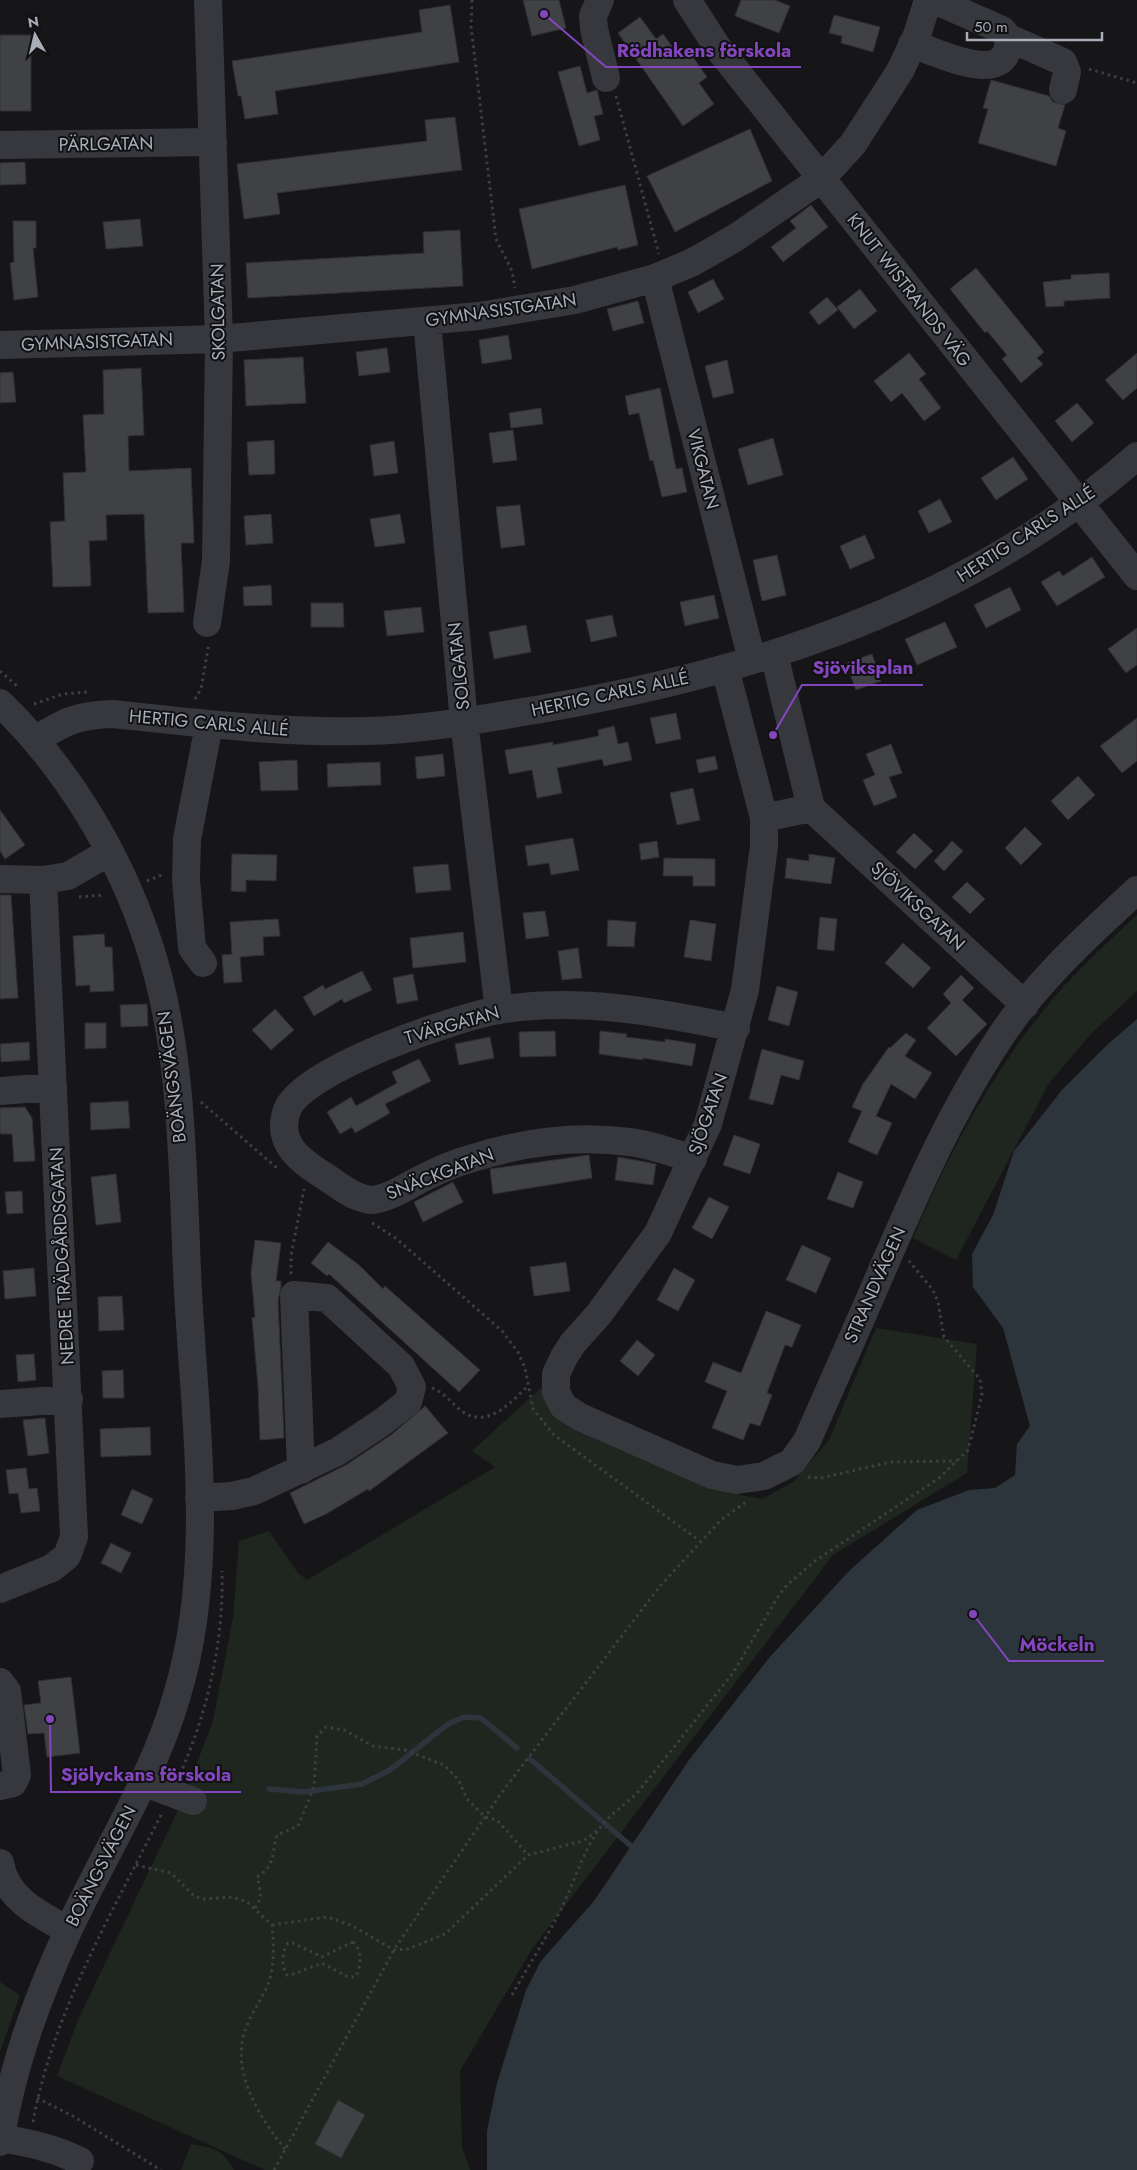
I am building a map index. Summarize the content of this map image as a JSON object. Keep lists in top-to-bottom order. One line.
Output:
{"streets":{"street":["PÄRLGATAN","KNUT WISTRANDS VÄG","GYMNASISTGATAN","SKOLGATAN","VIKGATAN","HERTIG CARLS ALLÉ","SOLGATAN","SJÖVIKSGATAN","TVÄRGATAN","BOÄNGSVÄGEN","SJÖGATAN","SNÄCKGATAN","NEDRE TRÄDGÅRDSGATAN","STRANDVÄGEN"]},"crossings":[["PÄRLGATAN","SKOLGATAN"],["KNUT WISTRANDS VÄG","GYMNASISTGATAN"],["KNUT WISTRANDS VÄG","HERTIG CARLS ALLÉ"],["GYMNASISTGATAN","SKOLGATAN"],["GYMNASISTGATAN","VIKGATAN"],["GYMNASISTGATAN","SOLGATAN"],["VIKGATAN","HERTIG CARLS ALLÉ"],["VIKGATAN","SJÖVIKSGATAN"],["HERTIG CARLS ALLÉ","SOLGATAN"],["HERTIG CARLS ALLÉ","BOÄNGSVÄGEN"],["HERTIG CARLS ALLÉ","SJÖGATAN"],["SOLGATAN","TVÄRGATAN"],["SJÖVIKSGATAN","STRANDVÄGEN"],["TVÄRGATAN","SJÖGATAN"],["TVÄRGATAN","SNÄCKGATAN"],["SJÖGATAN","SNÄCKGATAN"],["SJÖGATAN","STRANDVÄGEN"]],"places":["Rödhakens förskola","Sjöviksplan","Möckeln","Sjölyckans förskola"],"scale_bar":"50 m","north":"top"}
